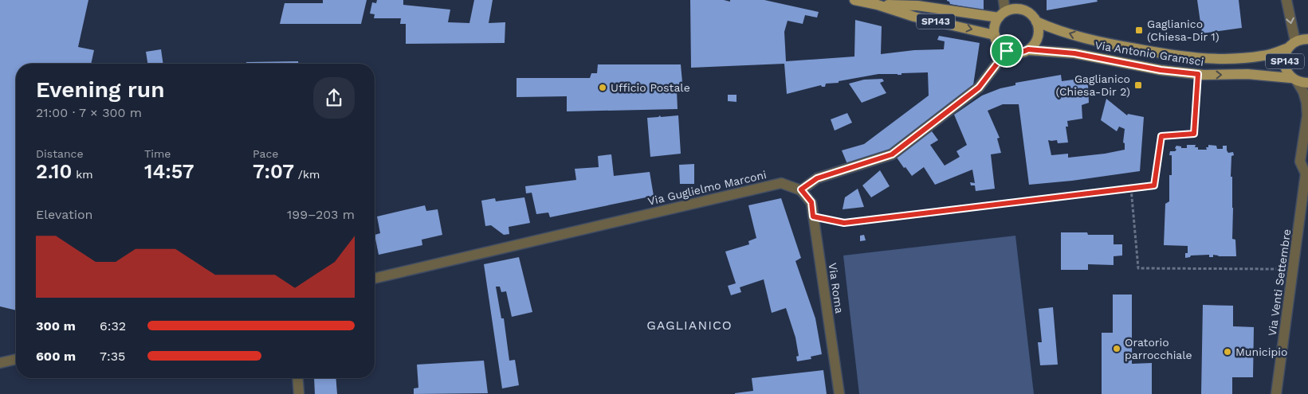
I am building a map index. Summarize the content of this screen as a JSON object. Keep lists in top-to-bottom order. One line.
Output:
{"streets":{"main road":["SP143","Via Antonio Gramsci"],"street":["Via Guglielmo Marconi","Via Venti Settembre","Via Roma"]},"crossings":[["SP143","Via Antonio Gramsci"],["SP143","Via Venti Settembre"],["Via Antonio Gramsci","Via Venti Settembre"],["Via Guglielmo Marconi","Via Roma"]],"districts":["GAGLIANICO"],"places":{"transit":["Gaglianico (Chiesa-Dir 1)","Gaglianico (Chiesa-Dir 2)"],"other":["Ufficio Postale","Oratorio parrocchiale","Municipio"]},"page":{"heading":["Evening run","21:00 · 7 × 300 m"],"stats":[["Distance","2.10 km"],["Time","14:57"],["Pace","7:07 /km"]],"chart":["Elevation","199–203 m"],"list":[{"name":"300 m","note":"6:32"},{"name":"600 m","note":"7:35"}]}}
